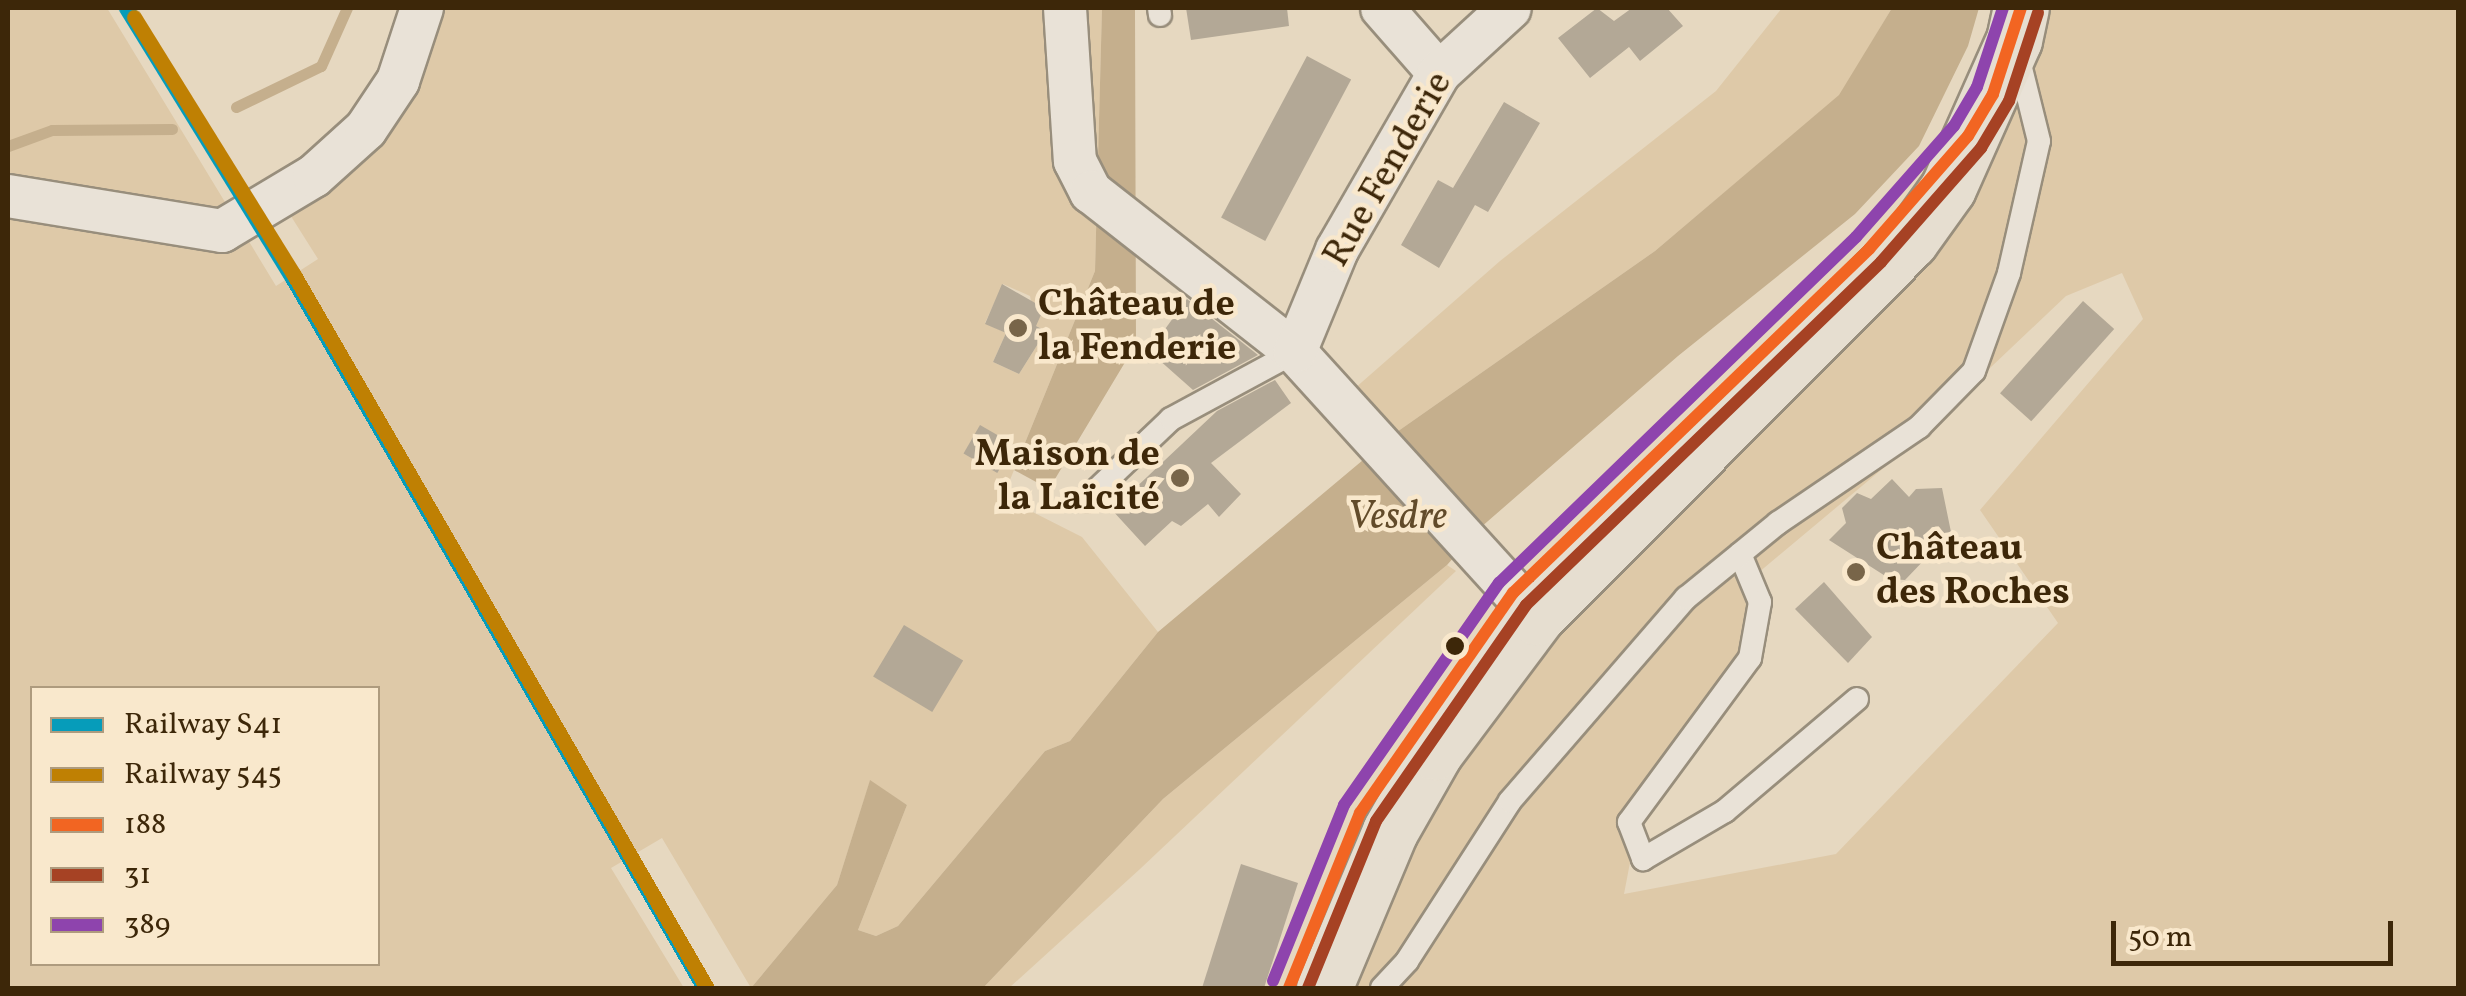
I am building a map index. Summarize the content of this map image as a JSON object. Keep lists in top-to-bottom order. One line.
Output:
{"streets":{"street":["Rue Fenderie"]},"water":["Vesdre"],"places":["Château de la Fenderie","Maison de la Laïcité","Château des Roches"],"lines":["rail line S41","transit line 188","transit line 389","transit line 31","rail line 545"],"legend":["Railway S41","Railway 545","188","31","389"],"scale_bar":"50 m"}
